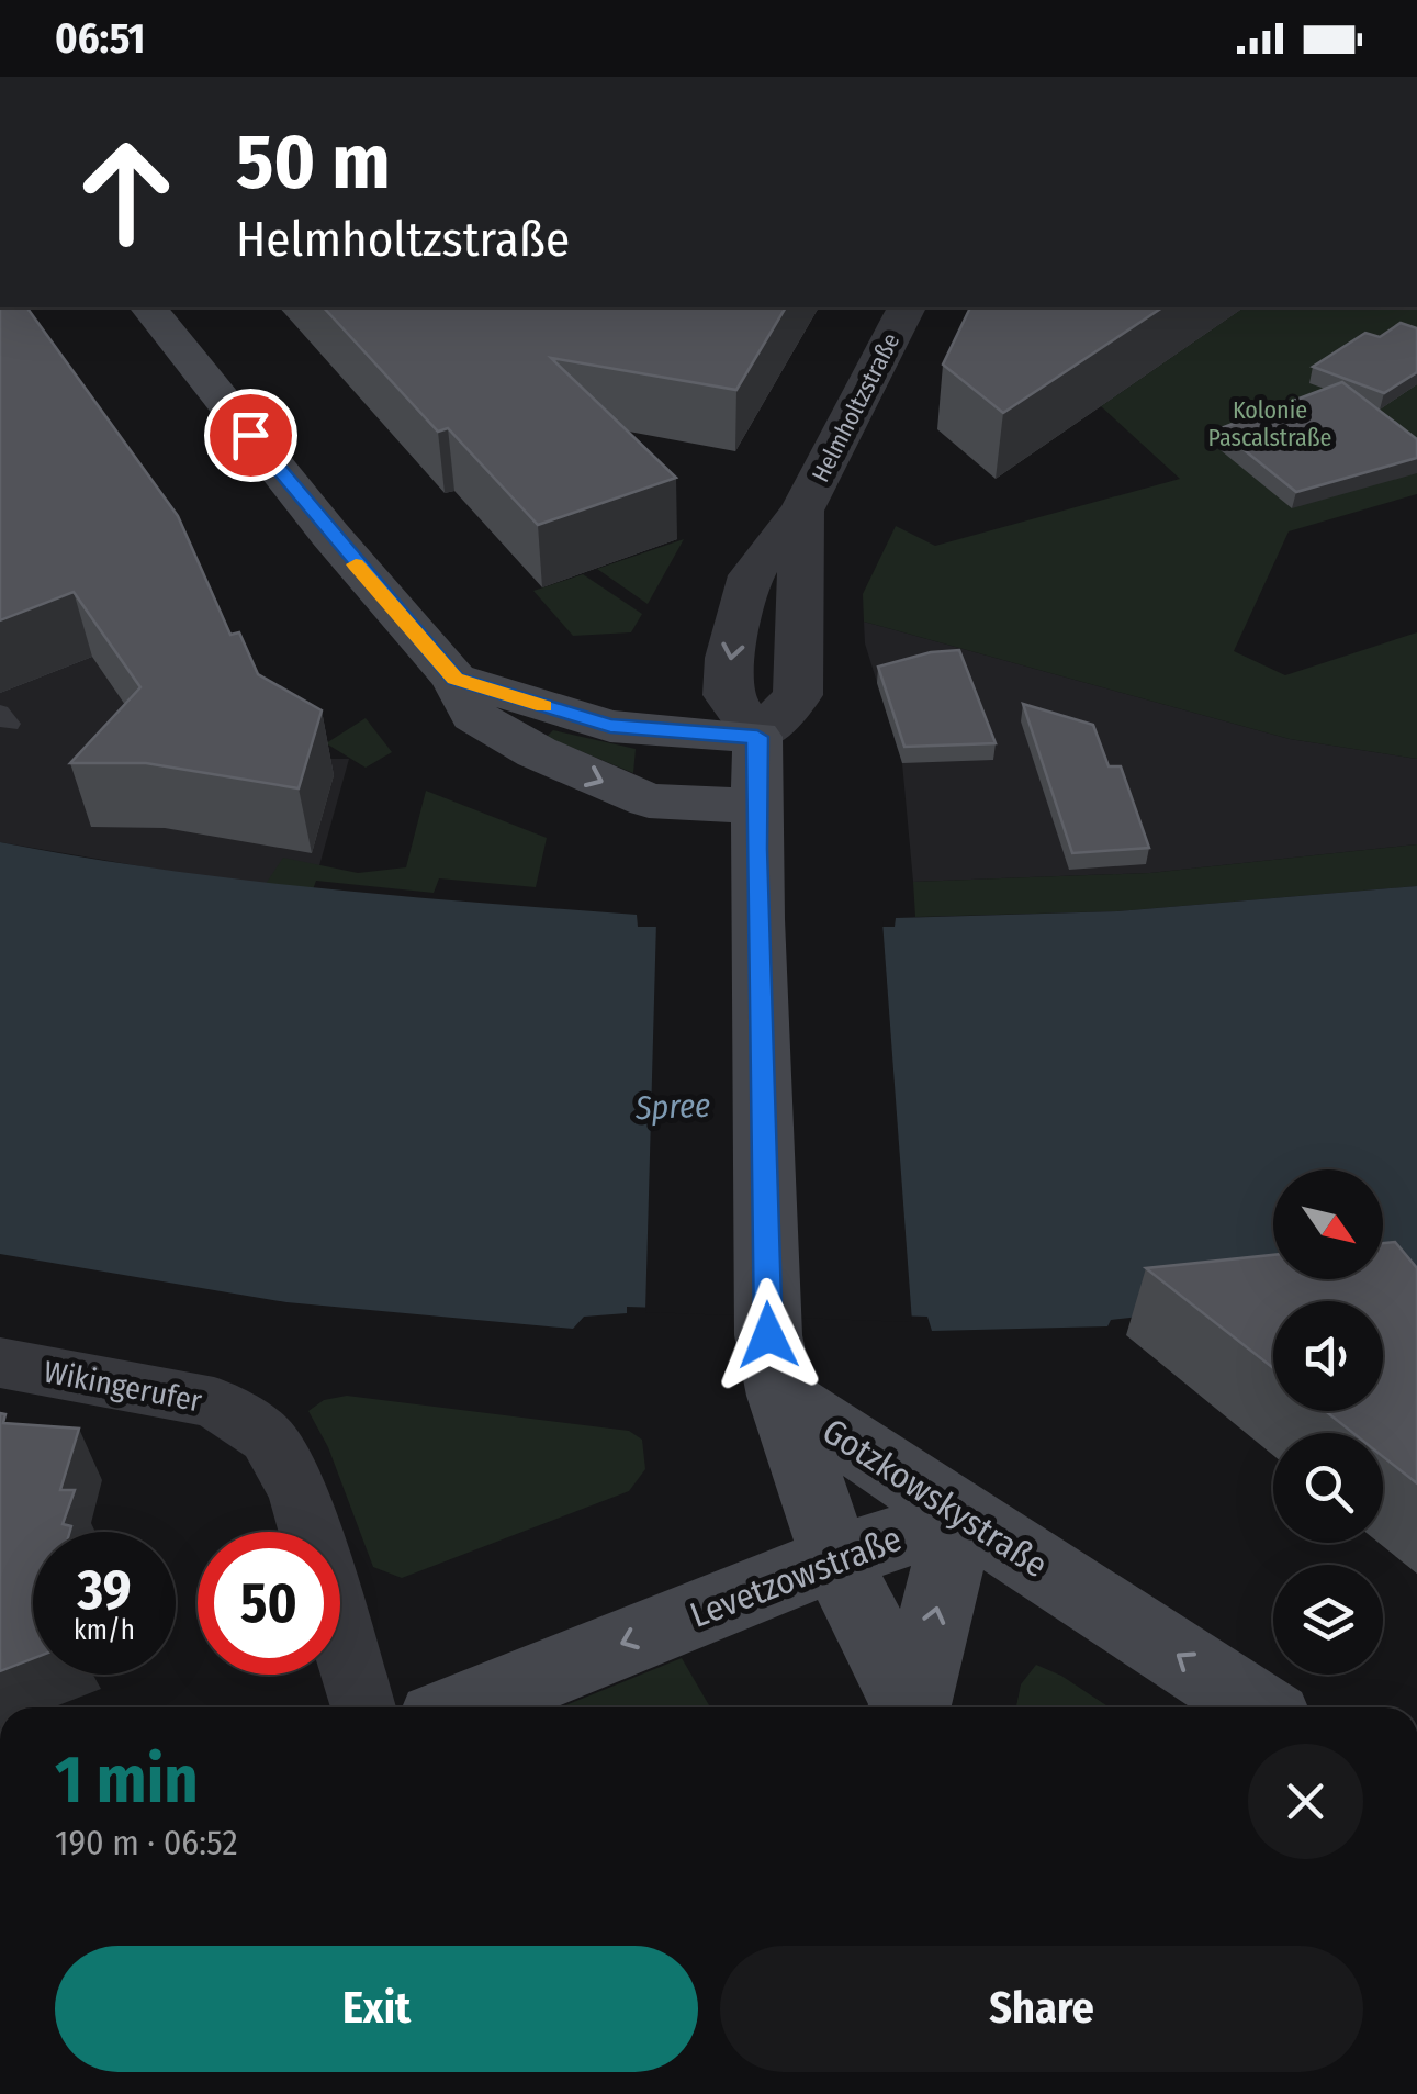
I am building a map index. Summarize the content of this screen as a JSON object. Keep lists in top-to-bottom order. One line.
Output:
{"streets":{"main road":["Gotzkowskystraße","Levetzowstraße"],"street":["Helmholtzstraße","Wikingerufer"]},"crossings":[["Gotzkowskystraße","Levetzowstraße"]],"one_way":["Gotzkowskystraße"],"water":["Spree"],"parks":["Kolonie Pascalstraße"],"north":"bottom right","page":{"status":"06:51","turn":["50 m","Helmholtzstraße"],"speed":"39 km/h","limit":"50","heading":["1 min","190 m · 06:52"],"buttons":["Exit","Share"]}}
